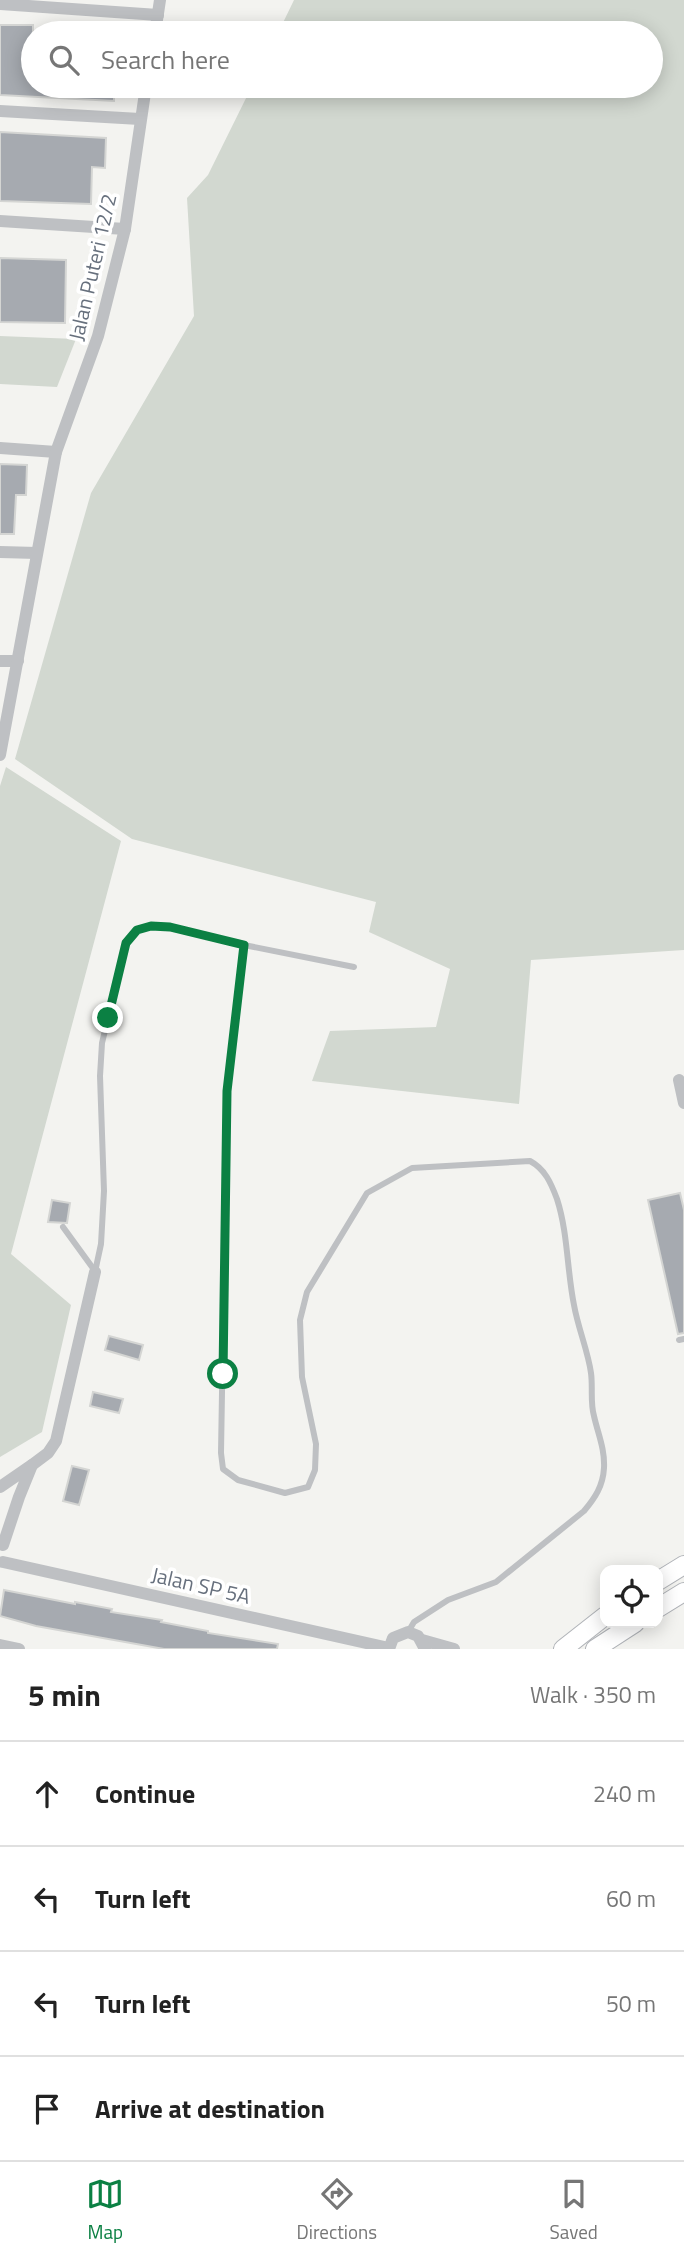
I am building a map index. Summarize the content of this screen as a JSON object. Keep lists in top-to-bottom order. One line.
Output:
{"streets":{"street":["Jalan Puteri 12/2","Jalan SP 5A"]},"page":{"search":"Search here","heading":["5 min","Walk · 350 m"],"list":[["Continue","240 m"],["Turn left","60 m"],["Turn left","50 m"],"Arrive at destination"],"nav":["Map","Directions","Saved"]}}
